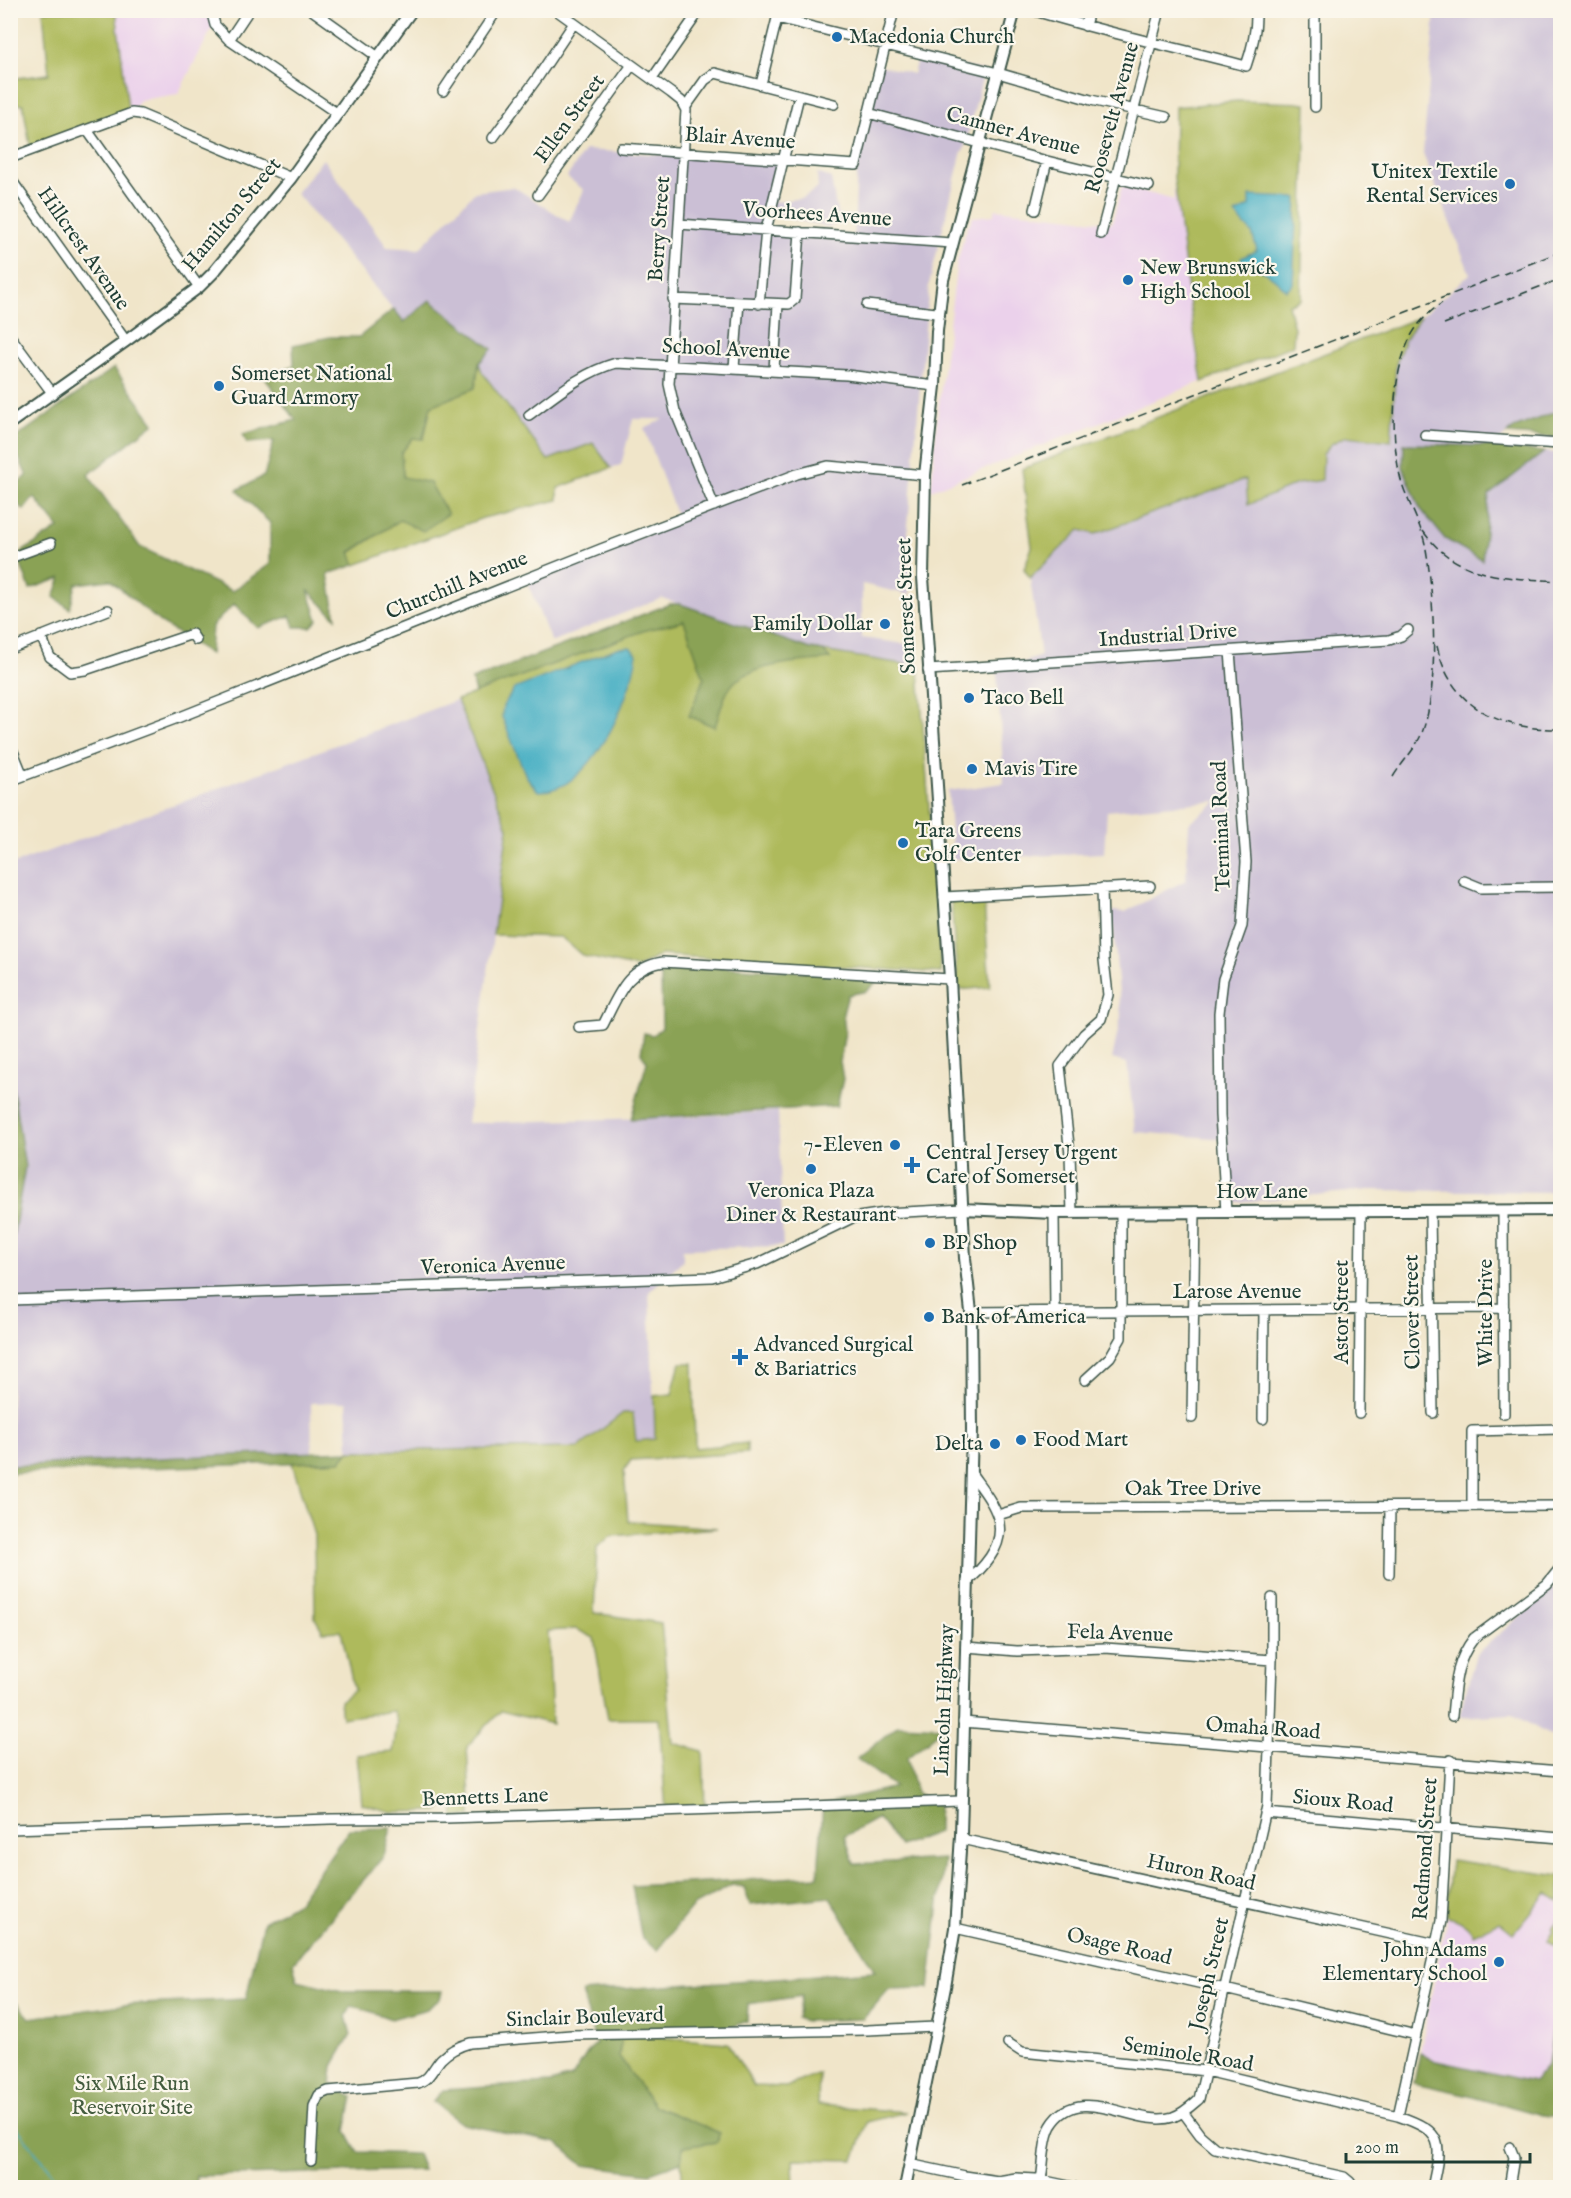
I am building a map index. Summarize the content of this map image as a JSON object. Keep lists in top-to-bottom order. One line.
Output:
{"streets":{"main road":["Hamilton Street","Somerset Street","How Lane","Lincoln Highway"],"street":["Roosevelt Avenue","Ellen Street","Camner Avenue","Blair Avenue","Voorhees Avenue","Berry Street","Hillcrest Avenue","School Avenue","Churchill Avenue","Industrial Drive","Terminal Road","Veronica Avenue","Larose Avenue","Astor Street","Clover Street","White Drive","Oak Tree Drive","Fela Avenue","Omaha Road","Bennetts Lane","Sioux Road","Redmond Street","Huron Road","Osage Road","Joseph Street","Sinclair Boulevard","Seminole Road"]},"crossings":[["Roosevelt Avenue","Camner Avenue"],["Camner Avenue","Blair Avenue"],["Camner Avenue","Somerset Street"],["Blair Avenue","Berry Street"],["Hamilton Street","Hillcrest Avenue"],["Voorhees Avenue","Berry Street"],["Voorhees Avenue","Somerset Street"],["Berry Street","School Avenue"],["Berry Street","Churchill Avenue"],["School Avenue","Somerset Street"],["Churchill Avenue","Somerset Street"],["Somerset Street","Industrial Drive"],["Somerset Street","How Lane"],["Somerset Street","Veronica Avenue"],["Somerset Street","Lincoln Highway"],["Industrial Drive","Terminal Road"],["Terminal Road","How Lane"],["How Lane","Veronica Avenue"],["How Lane","Astor Street"],["How Lane","Clover Street"],["How Lane","White Drive"],["How Lane","Lincoln Highway"],["Veronica Avenue","Lincoln Highway"],["Larose Avenue","Astor Street"],["Larose Avenue","Clover Street"],["Larose Avenue","White Drive"],["Larose Avenue","Lincoln Highway"],["Fela Avenue","Lincoln Highway"],["Fela Avenue","Joseph Street"],["Lincoln Highway","Omaha Road"],["Lincoln Highway","Bennetts Lane"],["Lincoln Highway","Huron Road"],["Lincoln Highway","Osage Road"],["Lincoln Highway","Sinclair Boulevard"],["Omaha Road","Redmond Street"],["Omaha Road","Joseph Street"],["Sioux Road","Redmond Street"],["Sioux Road","Joseph Street"],["Redmond Street","Huron Road"],["Redmond Street","Osage Road"],["Redmond Street","Seminole Road"],["Huron Road","Joseph Street"],["Osage Road","Joseph Street"],["Joseph Street","Seminole Road"]],"parks":["Six Mile Run Reservoir Site"],"places":{"other":["Macedonia Church","Unitex Textile Rental Services","New Brunswick High School","Somerset National Guard Armory","Family Dollar","Taco Bell","Mavis Tire","Tara Greens Golf Center","7-Eleven","Veronica Plaza Diner & Restaurant","BP Shop","Bank of America","Food Mart","Delta","John Adams Elementary School"],"health":["Central Jersey Urgent Care of Somerset","Advanced Surgical & Bariatrics"]},"scale_bar":"200 m"}
